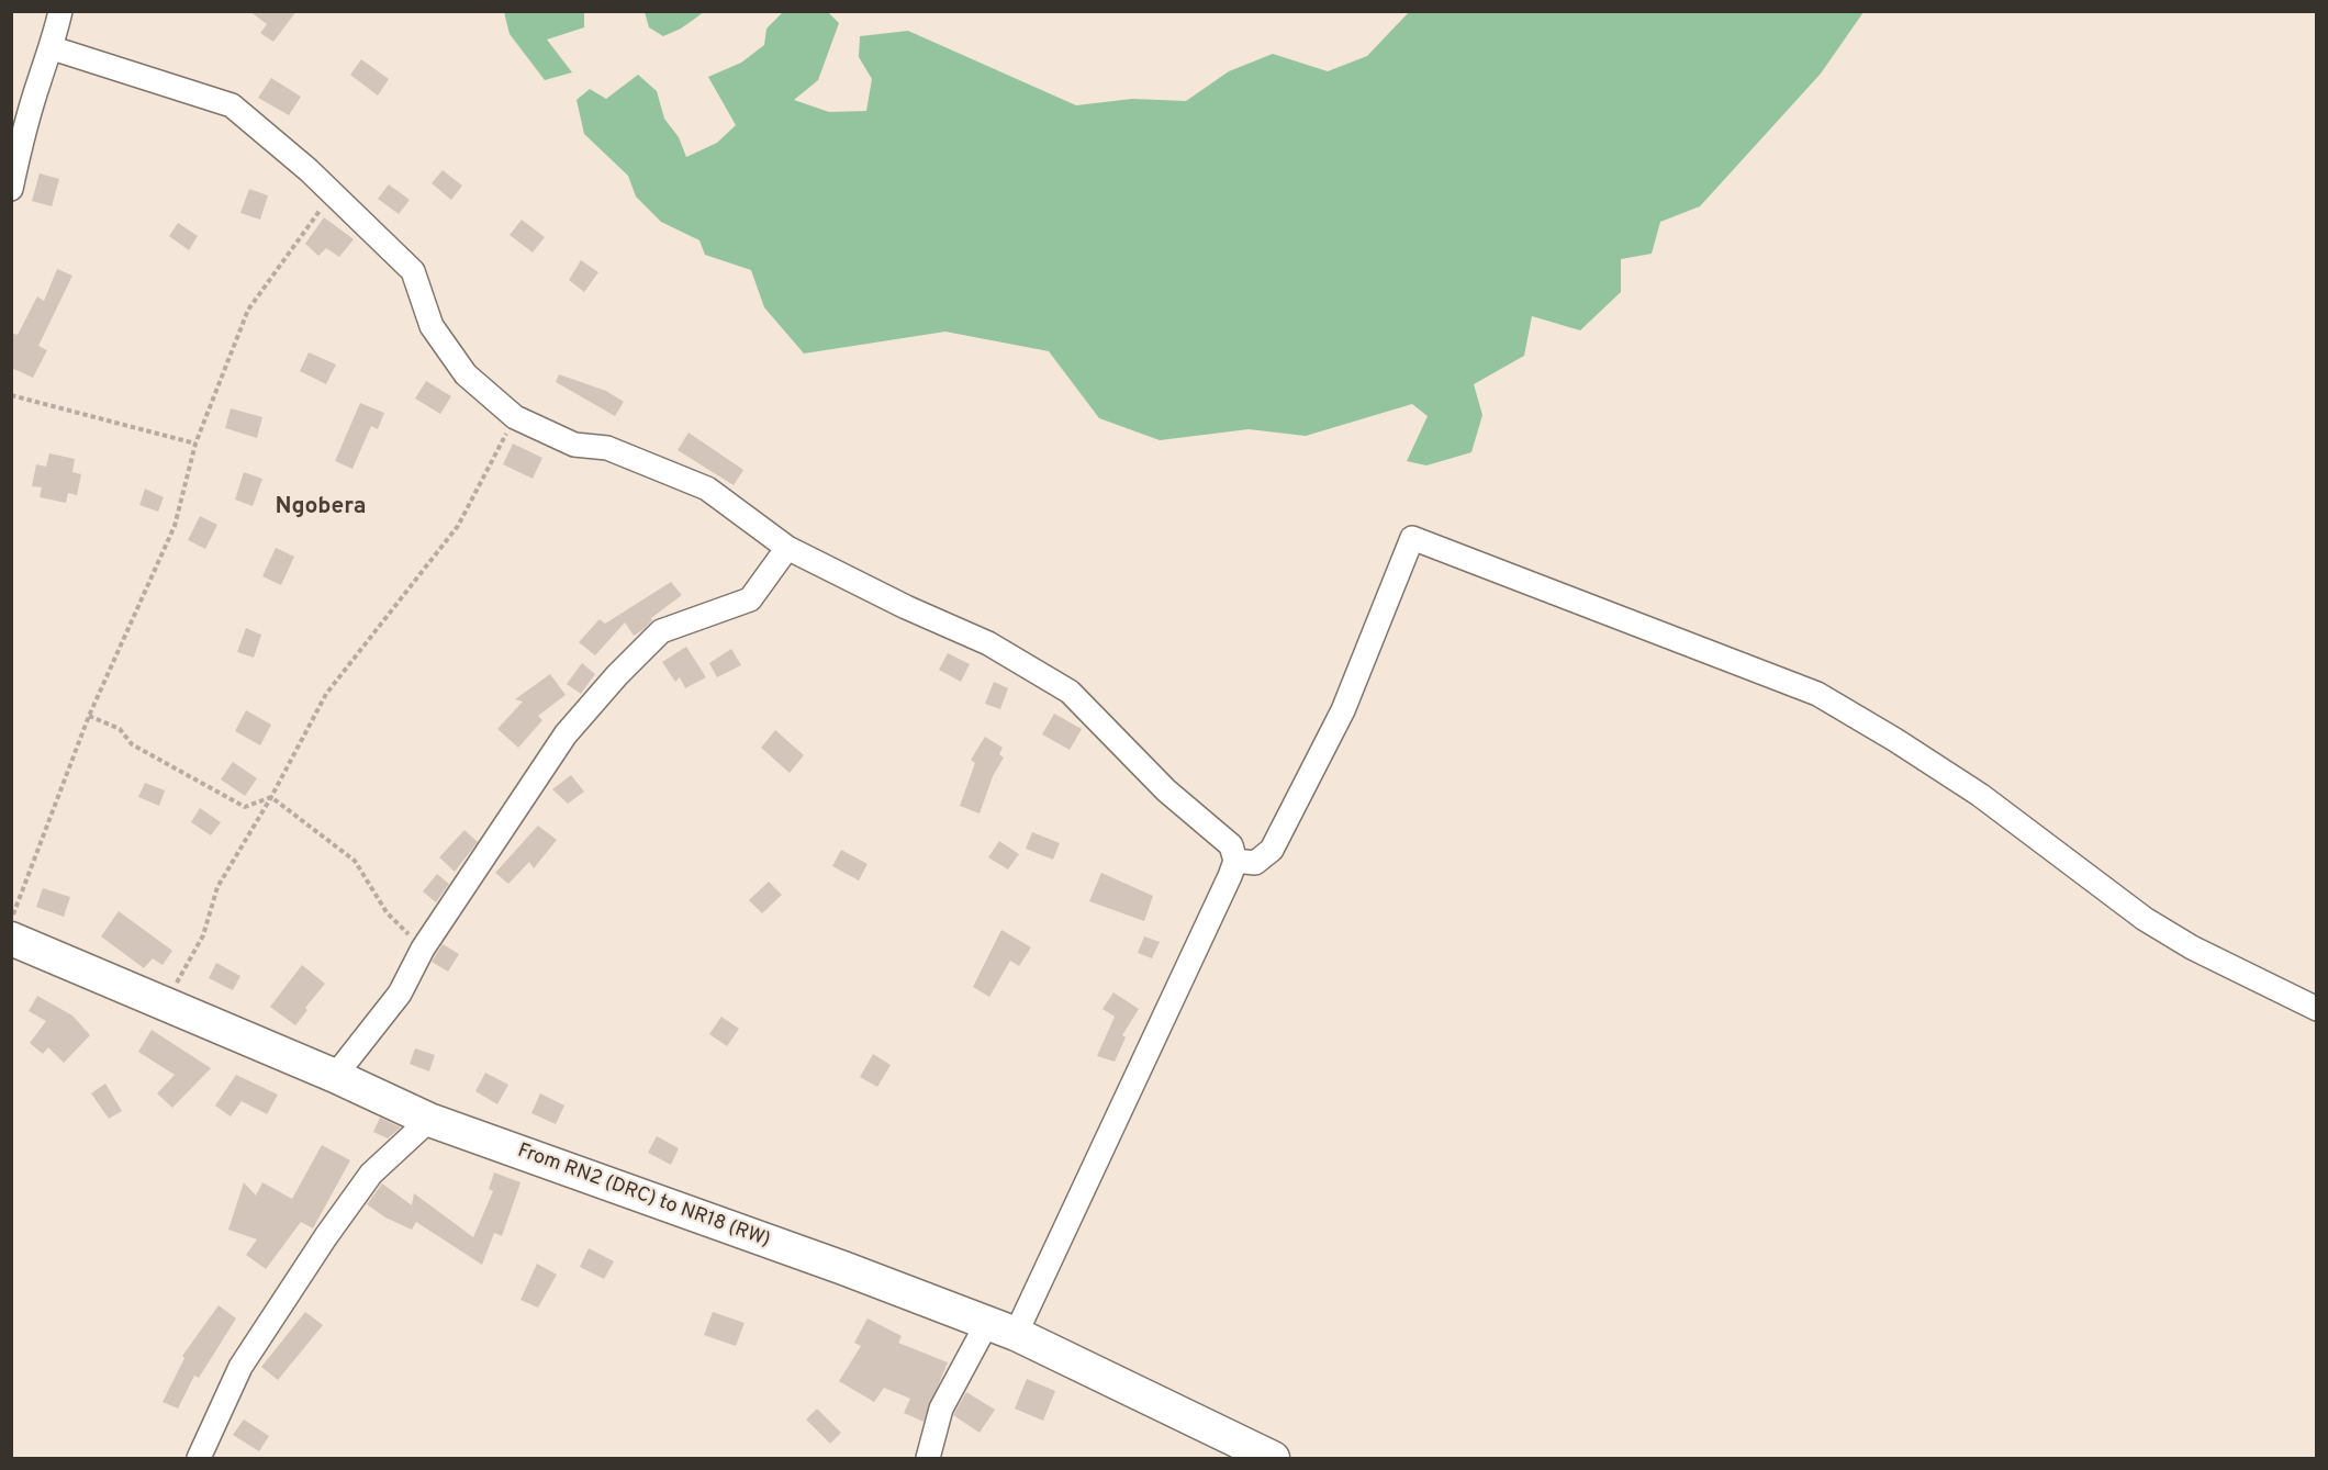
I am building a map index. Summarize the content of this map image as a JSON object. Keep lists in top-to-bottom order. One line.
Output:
{"streets":{"main road":["From RN2 (DRC) to NR18 (RW)"]},"districts":["Ngobera"]}
